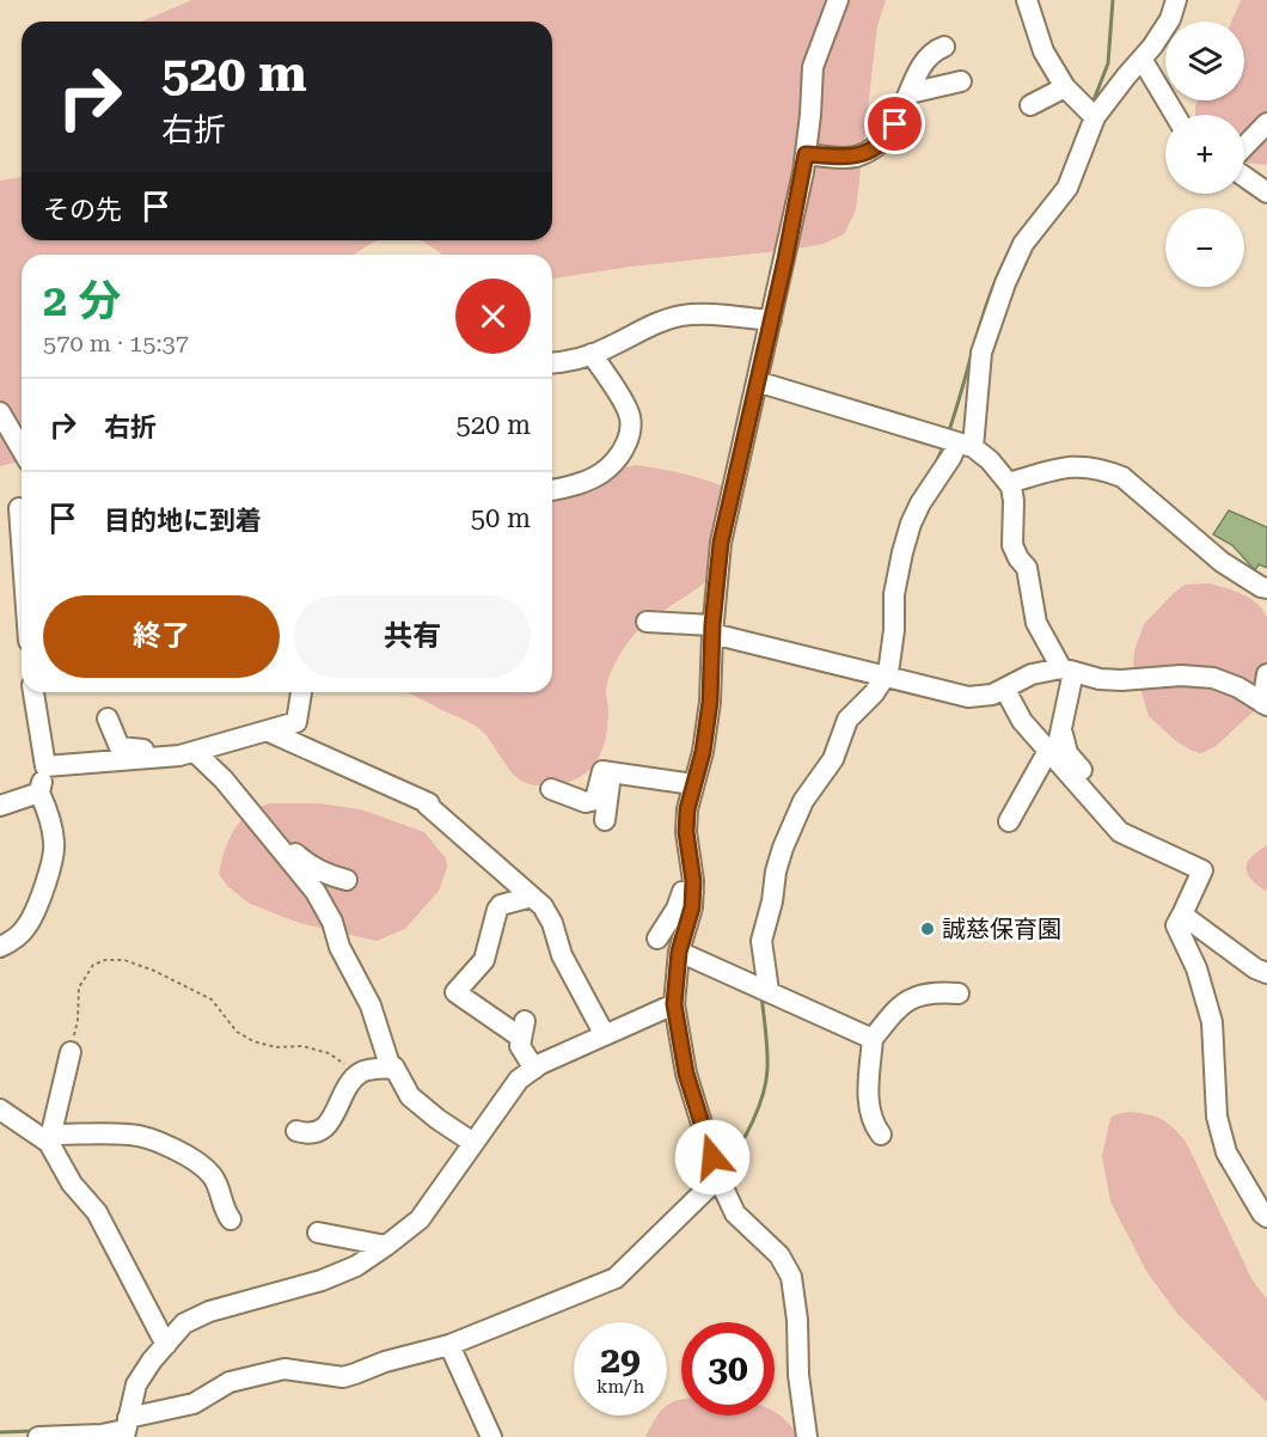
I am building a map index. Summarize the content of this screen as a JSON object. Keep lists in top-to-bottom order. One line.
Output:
{"places":["誠慈保育園"],"page":{"map_buttons":["+","−"],"turn":["520 m","右折"],"then":"その先","heading":["2 分","570 m · 15:37"],"list":[{"name":"右折","value":"520 m"},{"name":"目的地に到着","value":"50 m"}],"buttons":["終了","共有"],"speed":"29 km/h","limit":"30"}}
